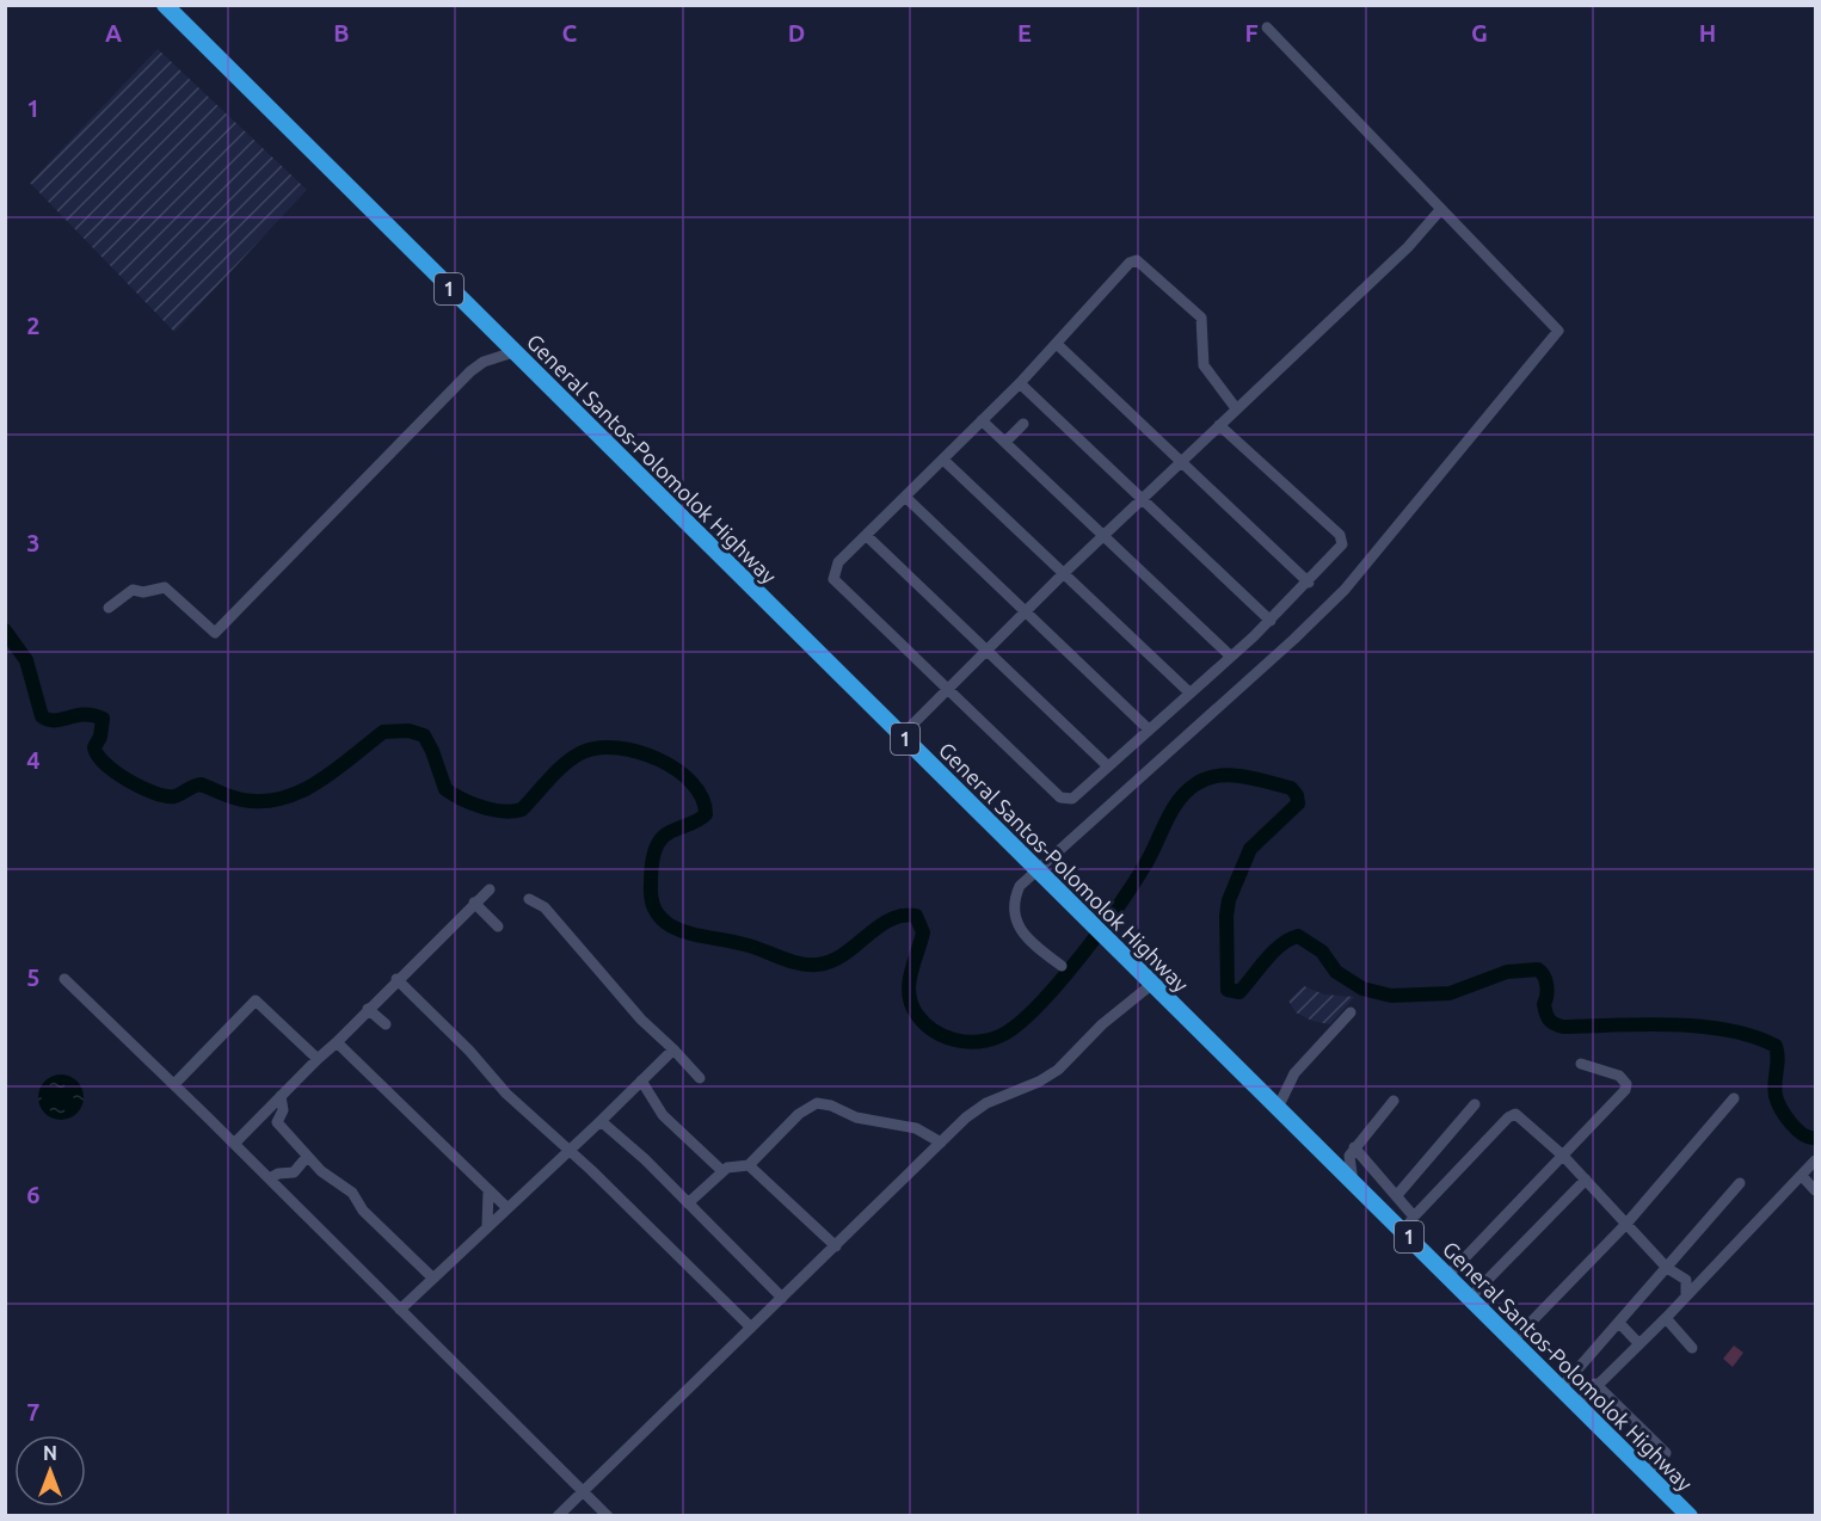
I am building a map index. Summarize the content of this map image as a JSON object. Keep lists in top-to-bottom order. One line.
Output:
{"streets":{"highway":["1","General Santos-Polomolok Highway"]},"north":"top","grid":{"columns":["A","B","C","D","E","F","G","H"],"rows":["1","2","3","4","5","6","7"]}}
